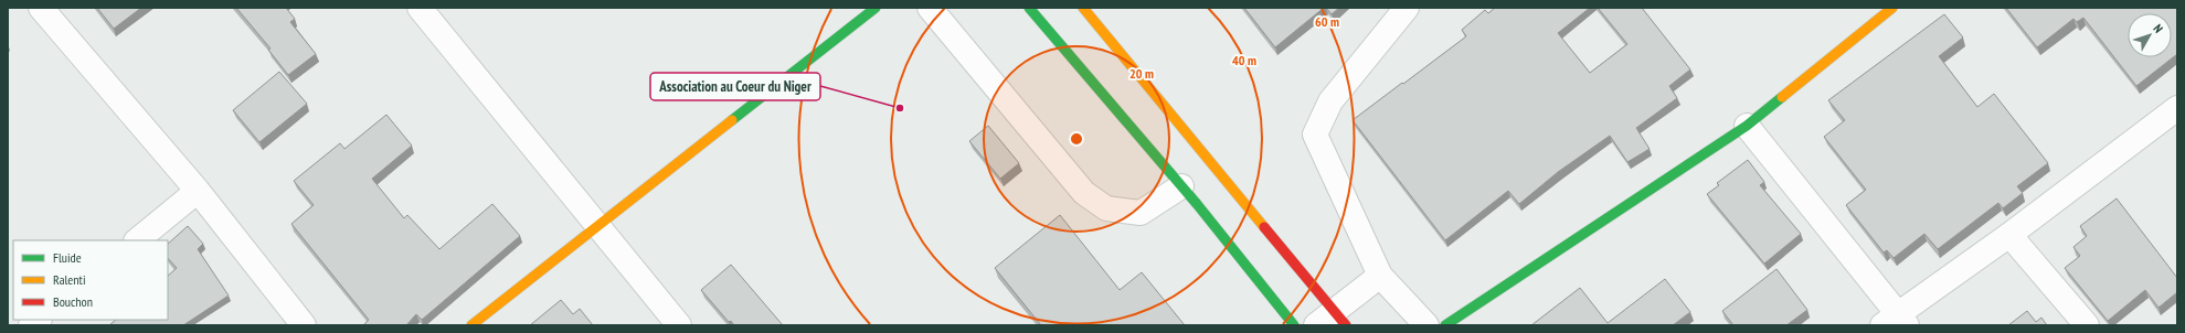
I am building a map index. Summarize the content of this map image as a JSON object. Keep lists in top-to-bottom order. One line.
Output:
{"places":["Association au Coeur du Niger"],"legend":["Fluide","Ralenti","Bouchon"],"north":"top right","rings":["60 m","40 m","20 m"]}
